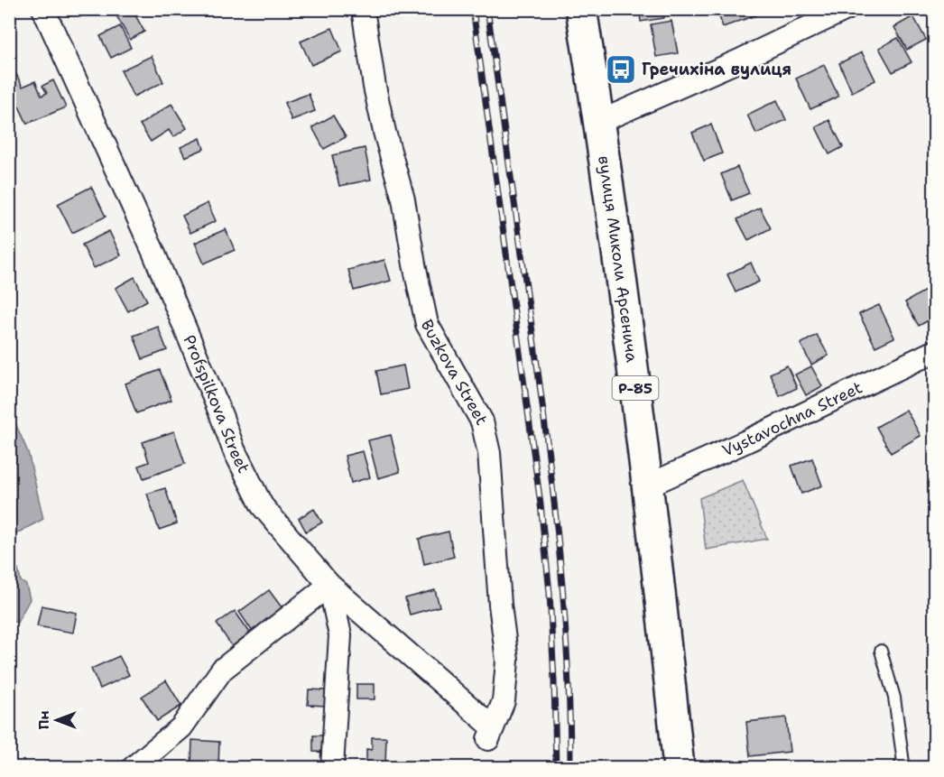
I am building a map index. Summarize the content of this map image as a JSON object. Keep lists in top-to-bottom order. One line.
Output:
{"streets":{"main road":["вулиця Миколи Арсенича","Р-85"],"street":["Buzkova Street","Profspilkova Street","Vystavochna Street"]},"crossings":[["вулиця Миколи Арсенича","Vystavochna Street"],["Buzkova Street","Profspilkova Street"]],"places":{"bus stop":["Гречихіна вулиця"]},"north":"left"}
